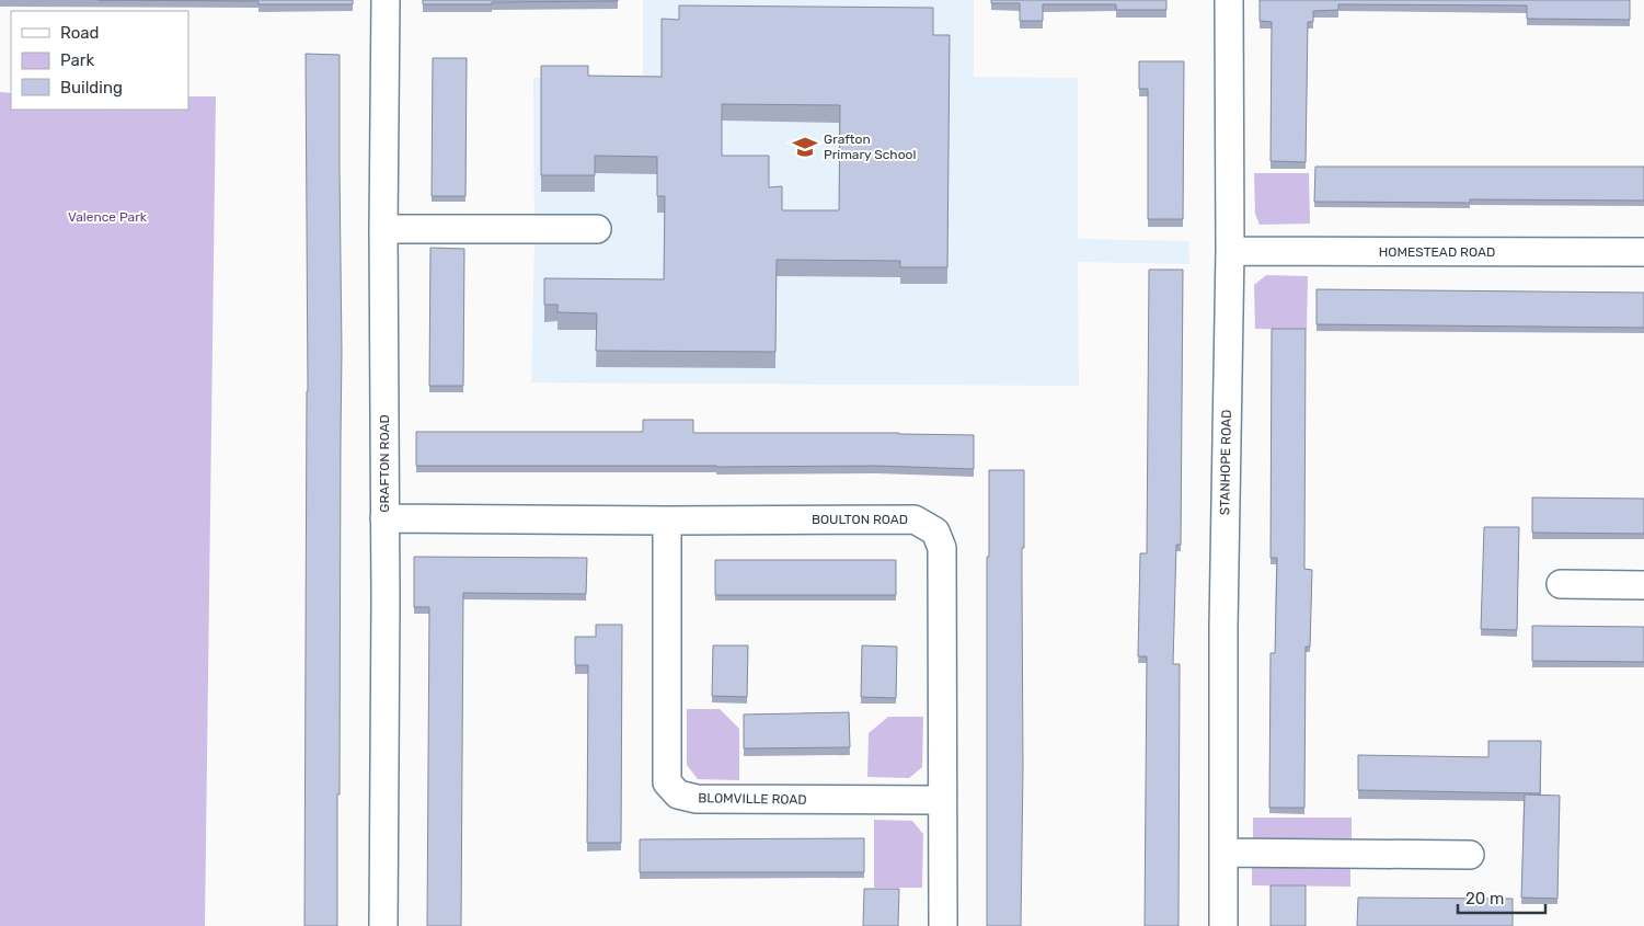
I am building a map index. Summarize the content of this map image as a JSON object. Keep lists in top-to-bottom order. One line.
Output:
{"streets":{"street":["HOMESTEAD ROAD","STANHOPE ROAD","GRAFTON ROAD","BOULTON ROAD","BLOMVILLE ROAD"]},"crossings":[["HOMESTEAD ROAD","STANHOPE ROAD"],["GRAFTON ROAD","BOULTON ROAD"],["BOULTON ROAD","BLOMVILLE ROAD"]],"parks":["Valence Park"],"places":{"school or university":["Grafton Primary School"]},"legend":["Road","Park","Building"],"scale_bar":"20 m"}
